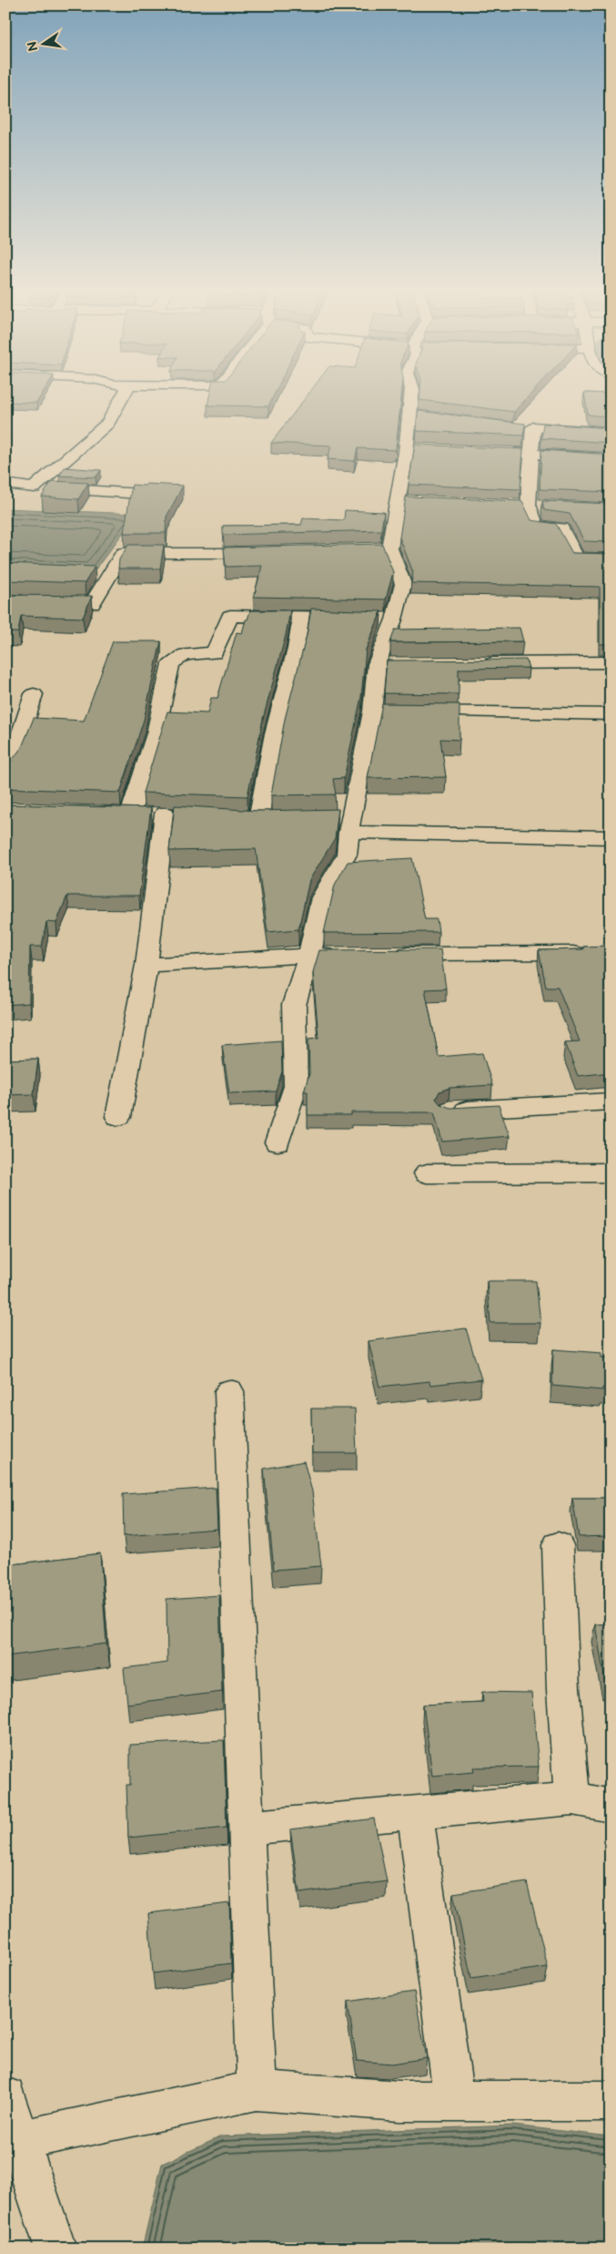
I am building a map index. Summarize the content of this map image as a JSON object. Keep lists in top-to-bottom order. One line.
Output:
{"north":"left"}
